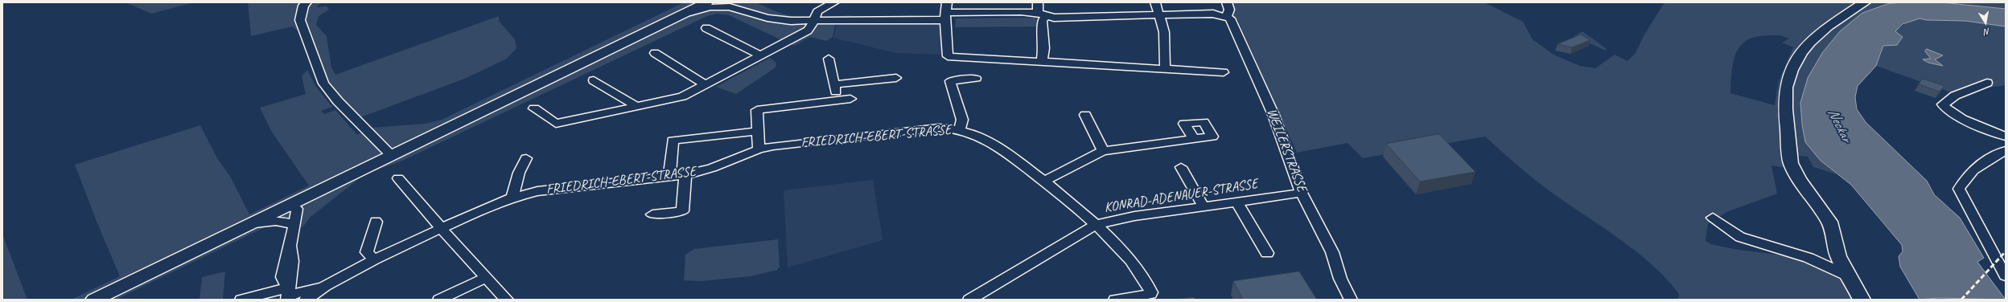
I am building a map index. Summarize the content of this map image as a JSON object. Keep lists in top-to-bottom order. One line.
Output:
{"streets":{"street":["FRIEDRICH-EBERT-STRASSE","WEILERSTRASSE","KONRAD-ADENAUER-STRASSE"]},"crossings":[["FRIEDRICH-EBERT-STRASSE","KONRAD-ADENAUER-STRASSE"],["WEILERSTRASSE","KONRAD-ADENAUER-STRASSE"]],"water":["Neckar"],"north":"bottom"}
